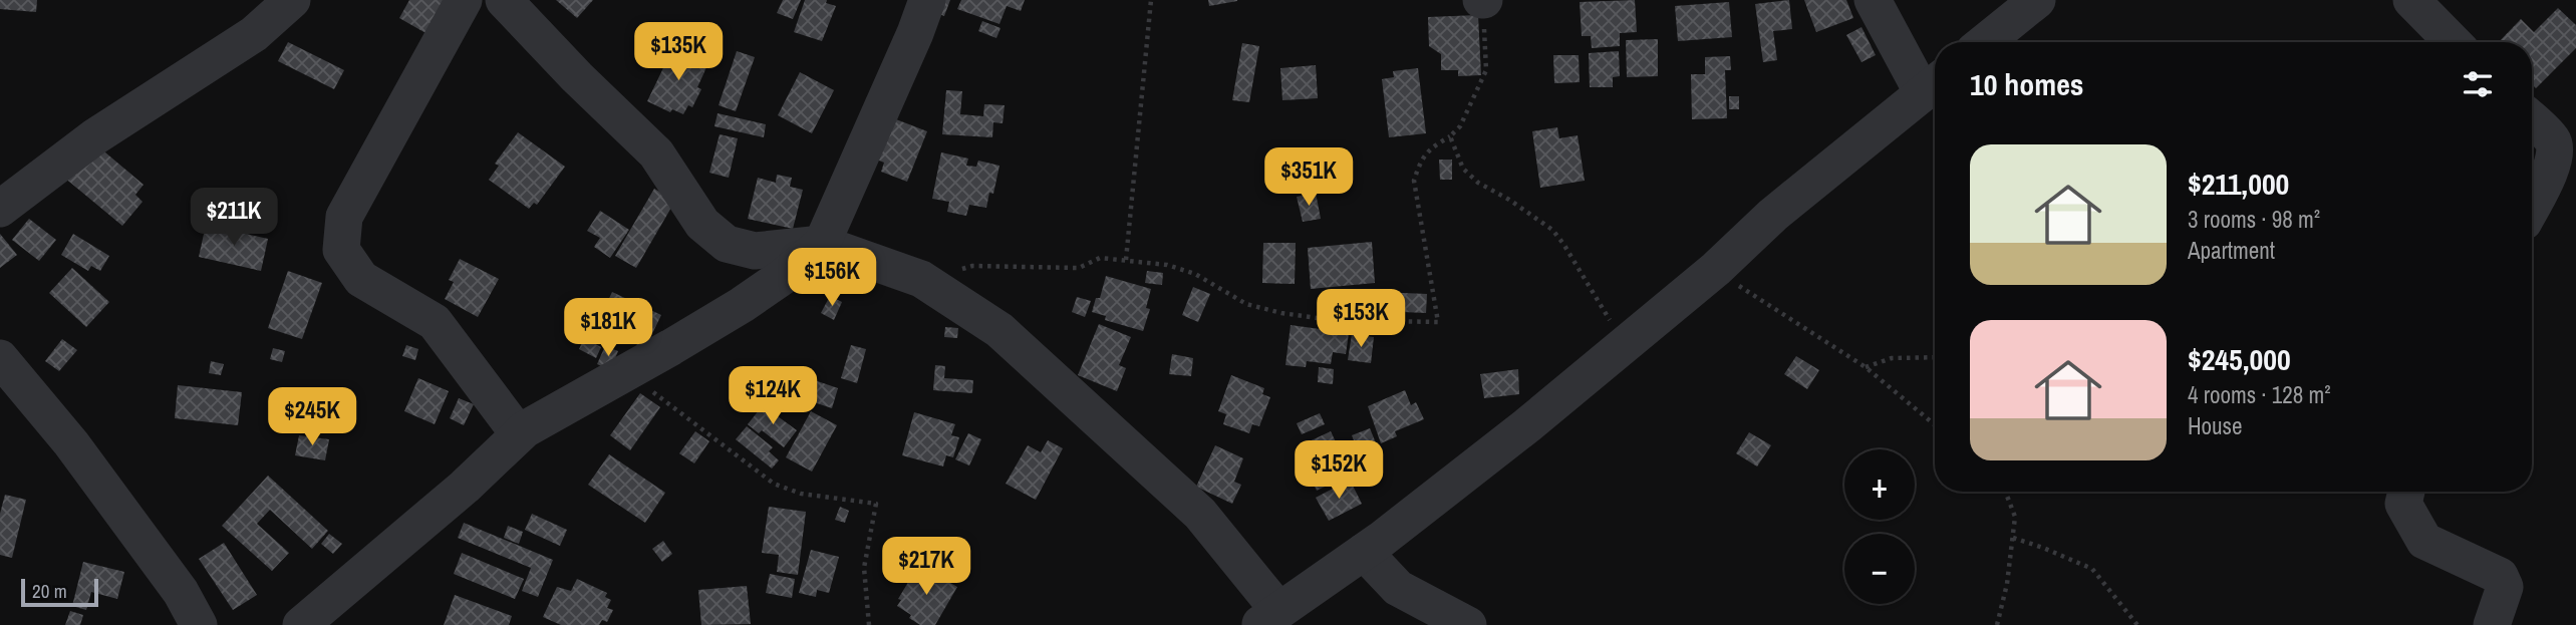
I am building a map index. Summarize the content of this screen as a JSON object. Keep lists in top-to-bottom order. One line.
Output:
{"scale_bar":"20 m","page":{"price":["$135K","$351K","$211K","$156K","$153K","$181K","$124K","$245K","$152K","$217K"],"heading":"10 homes","list":[{"name":"$211,000","note":"3 rooms · 98 m² · Apartment"},{"name":"$245,000","note":"4 rooms · 128 m² · House"}],"map_buttons":["+","−"],"scale":"20 m"}}
